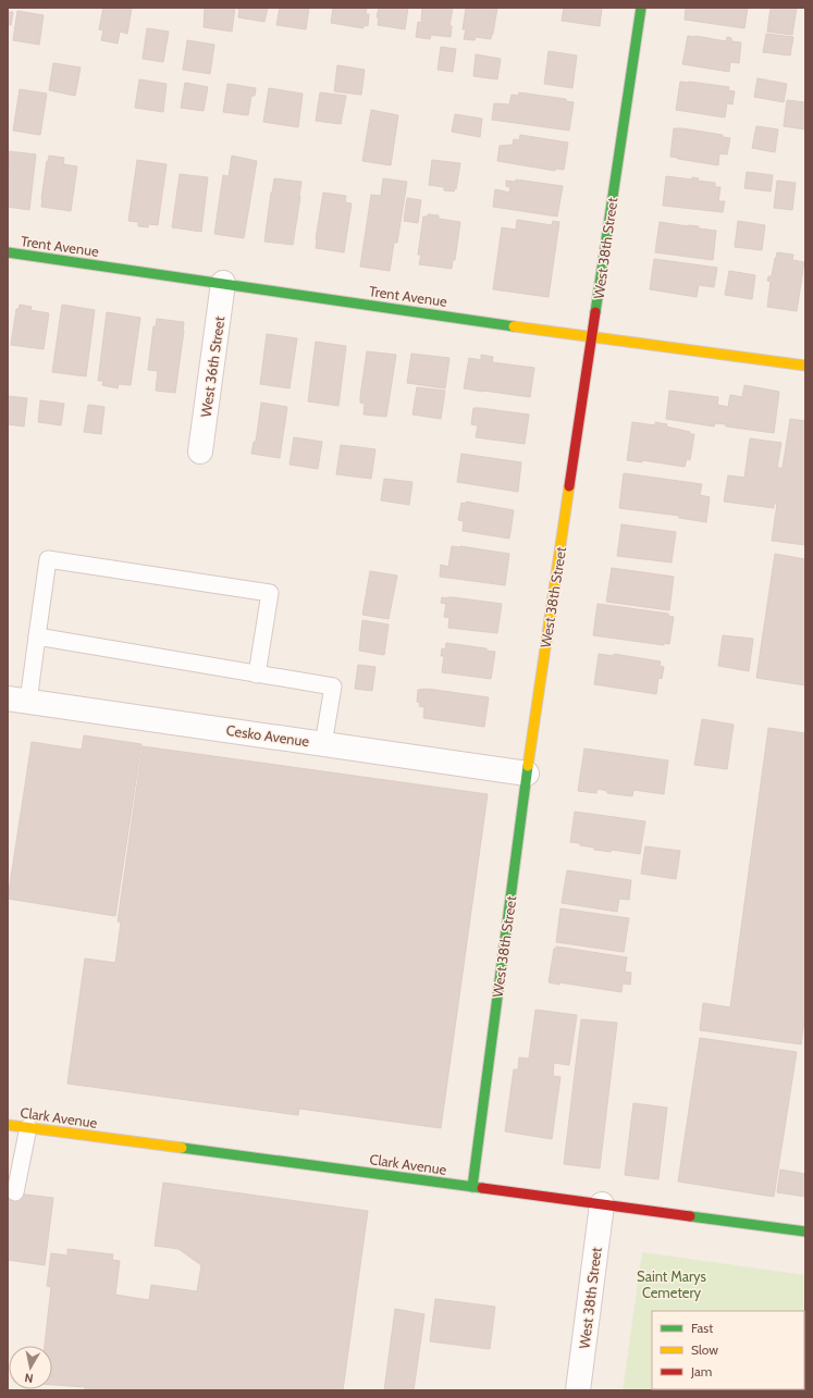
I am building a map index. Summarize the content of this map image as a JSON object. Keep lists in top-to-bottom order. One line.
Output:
{"streets":{"street":["Trent Avenue","West 38th Street","West 36th Street","Cesko Avenue","Clark Avenue"]},"crossings":[["Trent Avenue","West 38th Street"],["Trent Avenue","West 36th Street"],["West 38th Street","Cesko Avenue"],["West 38th Street","Clark Avenue"]],"parks":["Saint Marys Cemetery"],"legend":["Fast","Slow","Jam"],"north":"bottom"}
